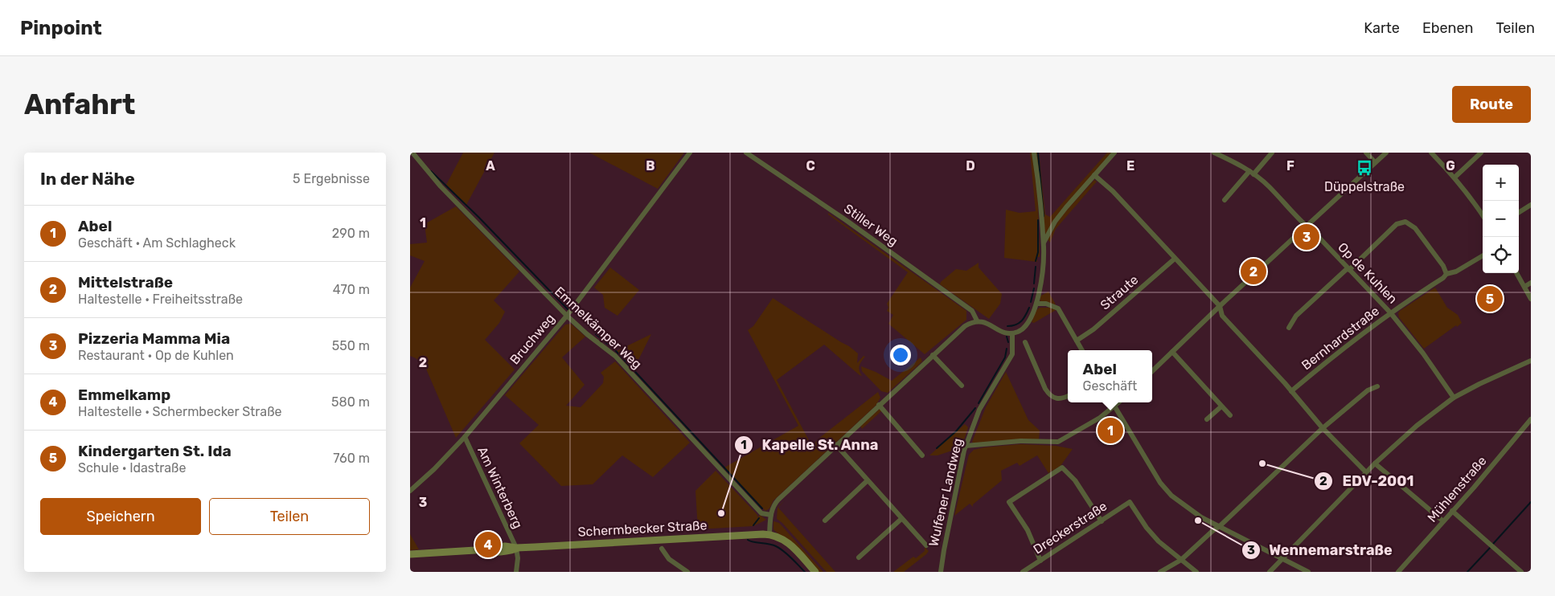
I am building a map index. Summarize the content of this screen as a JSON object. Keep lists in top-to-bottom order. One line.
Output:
{"streets":{"main road":["Schermbecker Straße"],"street":["Stiller Weg","Op de Kuhlen","Straute","Emmelkämper Weg","Bernhardstraße","Bruchweg","Am Winterberg","Mühlenstraße","Wulfener Landweg","Dreckerstraße"]},"crossings":[["Op de Kuhlen","Bernhardstraße"],["Emmelkämper Weg","Bruchweg"],["Bruchweg","Am Winterberg"],["Am Winterberg","Schermbecker Straße"]],"places":{"bus stop":["Düppelstraße"],"other":["EDV-2001","Kapelle St. Anna","Wennemarstraße"]},"page":{"header":"Pinpoint","nav":["Karte","Ebenen","Teilen"],"buttons":["Route",["Speichern","Teilen"]],"title":"Anfahrt","heading":["In der Nähe","5 Ergebnisse"],"map_buttons":["+","−"],"list":[{"mark":"1","name":"Abel","note":"Geschäft · Am Schlagheck","value":"290 m"},{"mark":"2","name":"Mittelstraße","note":"Haltestelle · Freiheitsstraße","value":"470 m"},{"mark":"3","name":"Pizzeria Mamma Mia","note":"Restaurant · Op de Kuhlen","value":"550 m"},{"mark":"4","name":"Emmelkamp","note":"Haltestelle · Schermbecker Straße","value":"580 m"},{"mark":"5","name":"Kindergarten St. Ida","note":"Schule · Idastraße","value":"760 m"}],"pins":["3","2","5","1","4"],"popup":["Abel","Geschäft"]},"grid":{"columns":["A","B","C","D","E","F","G"],"rows":["1","2","3"]}}
